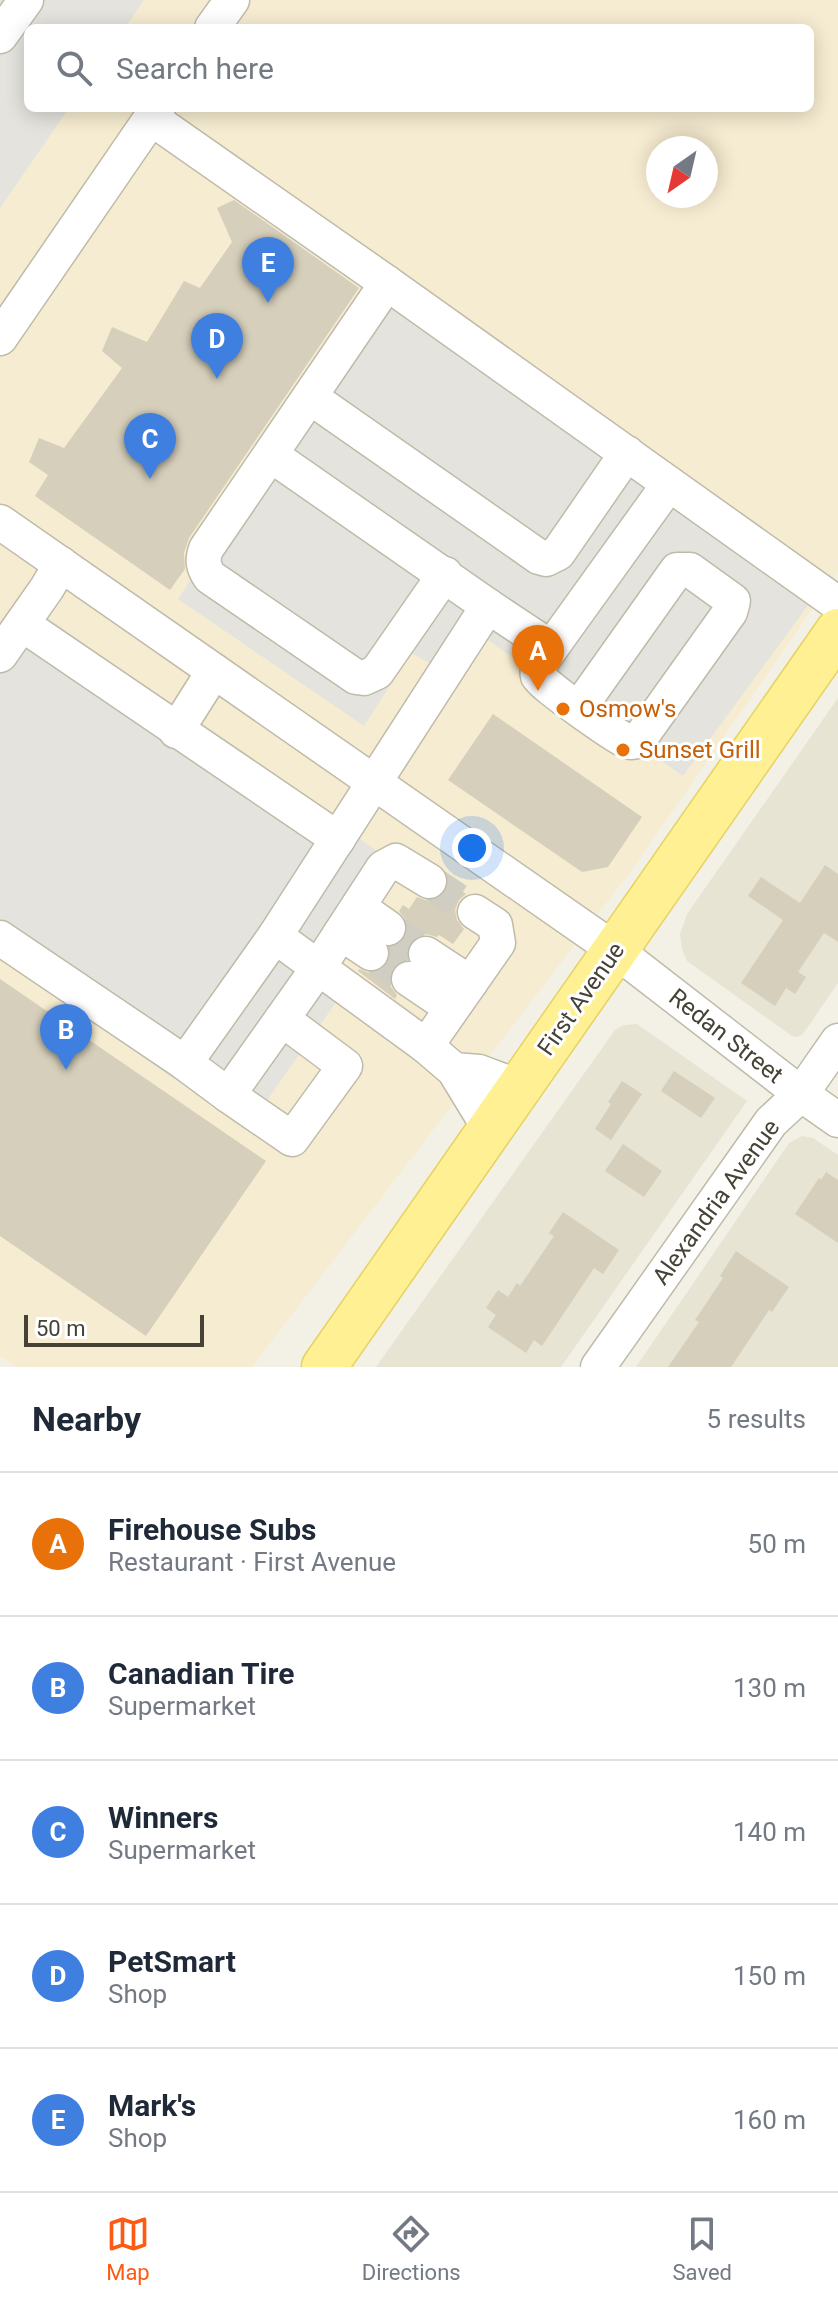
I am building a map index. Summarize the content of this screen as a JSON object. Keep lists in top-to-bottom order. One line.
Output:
{"streets":{"main road":["First Avenue"],"street":["Redan Street","Alexandria Avenue"]},"crossings":[["First Avenue","Redan Street"],["Redan Street","Alexandria Avenue"]],"places":["Osmow's","Sunset Grill"],"scale_bar":"50 m","north":"bottom left","page":{"search":"Search here","pins":["E","D","C","A","B"],"scale":"50 m","heading":["Nearby","5 results"],"list":[{"mark":"A","name":"Firehouse Subs","note":"Restaurant · First Avenue","value":"50 m"},{"mark":"B","name":"Canadian Tire","note":"Supermarket","value":"130 m"},{"mark":"C","name":"Winners","note":"Supermarket","value":"140 m"},{"mark":"D","name":"PetSmart","note":"Shop","value":"150 m"},{"mark":"E","name":"Mark's","note":"Shop","value":"160 m"}],"nav":["Map","Directions","Saved"]}}
